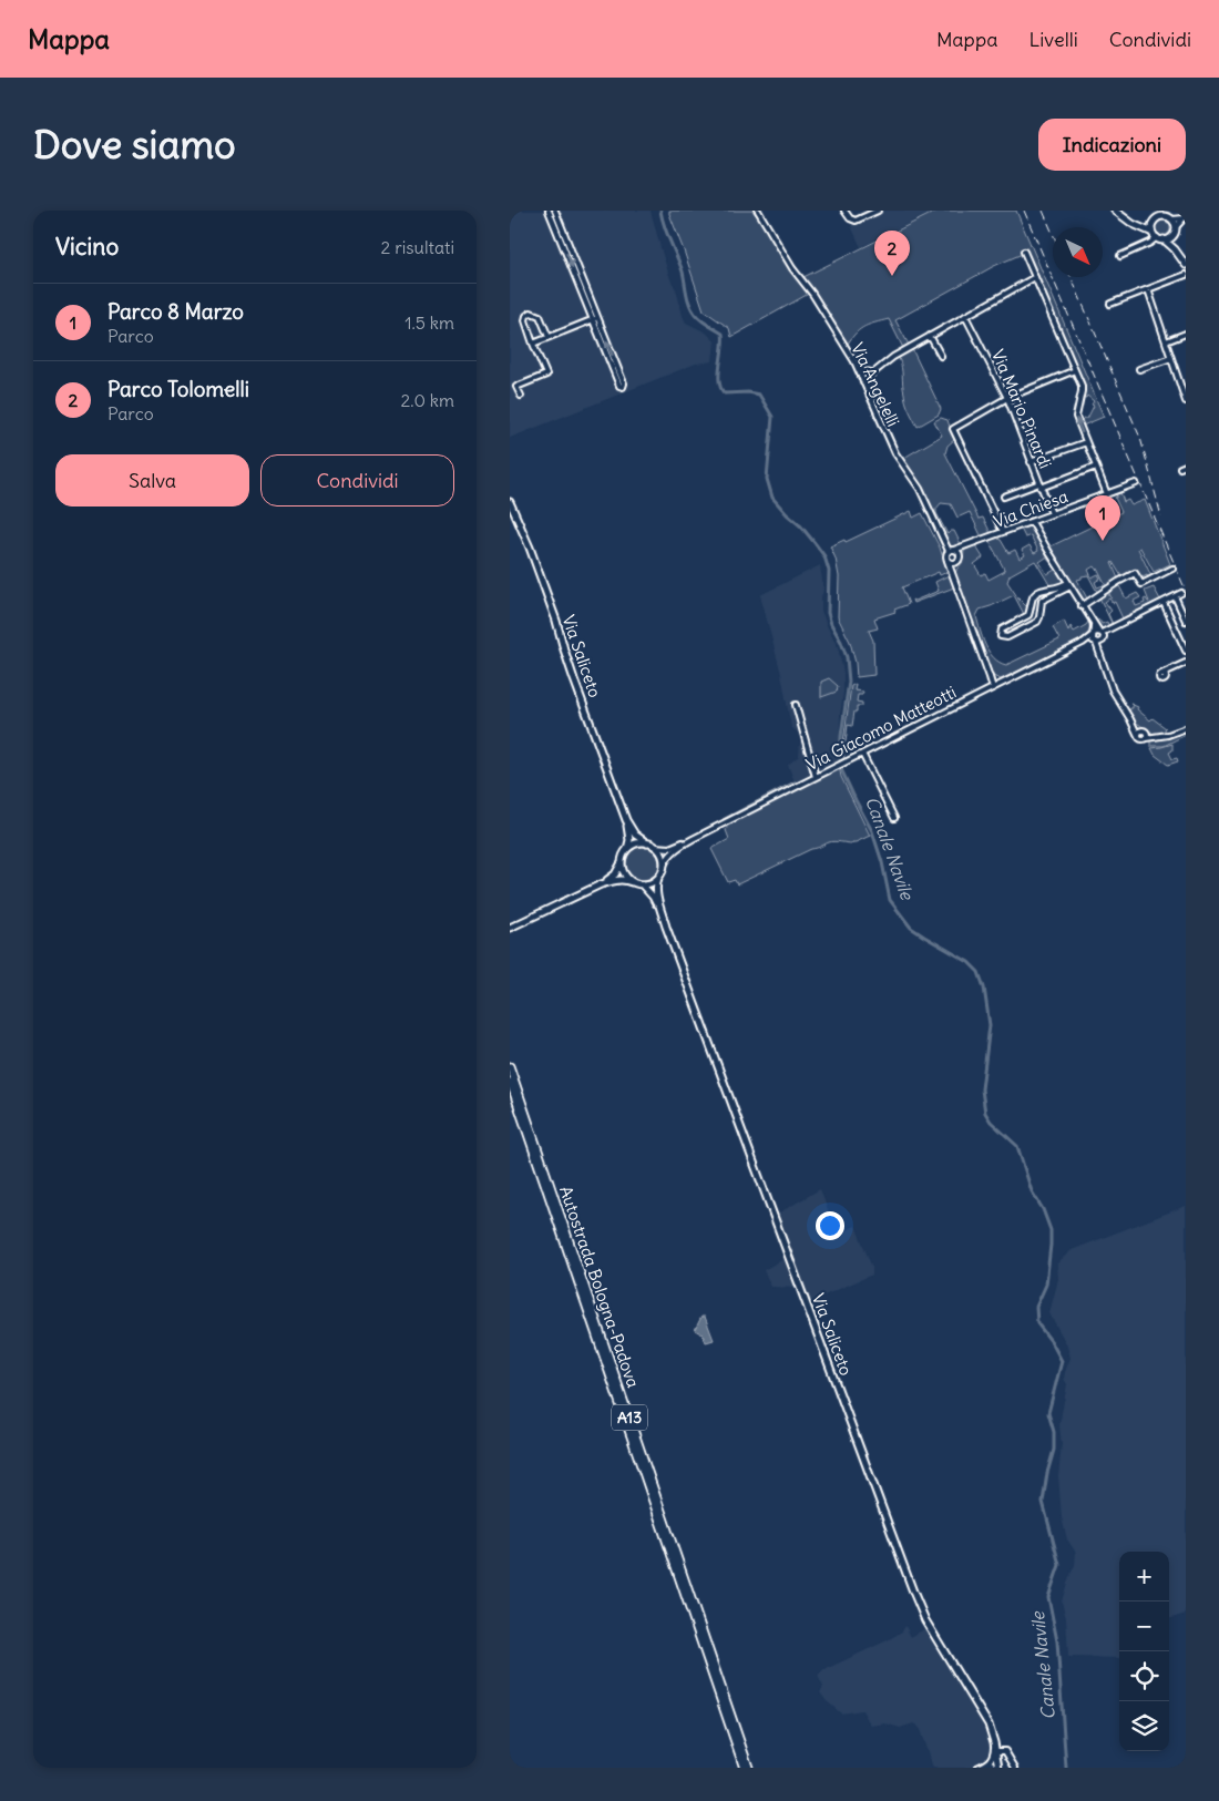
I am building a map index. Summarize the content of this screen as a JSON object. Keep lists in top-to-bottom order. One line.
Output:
{"streets":{"highway":["Autostrada Bologna-Padova","A13"],"main road":["Via Saliceto"],"street":["Via Angelelli","Via Mario Pinardi","Via Chiesa","Via Giacomo Matteotti"]},"crossings":[["Via Angelelli","Via Chiesa"],["Via Mario Pinardi","Via Chiesa"],["Via Saliceto","Via Giacomo Matteotti"]],"water":["Canale Navile"],"north":"bottom right","page":{"header":"Mappa","nav":["Mappa","Livelli","Condividi"],"buttons":["Indicazioni",["Salva","Condividi"]],"title":"Dove siamo","heading":["Vicino","2 risultati"],"pins":["2","1"],"list":[{"mark":"1","name":"Parco 8 Marzo","note":"Parco","value":"1.5 km"},{"mark":"2","name":"Parco Tolomelli","note":"Parco","value":"2.0 km"}],"map_buttons":["+","−"]}}
